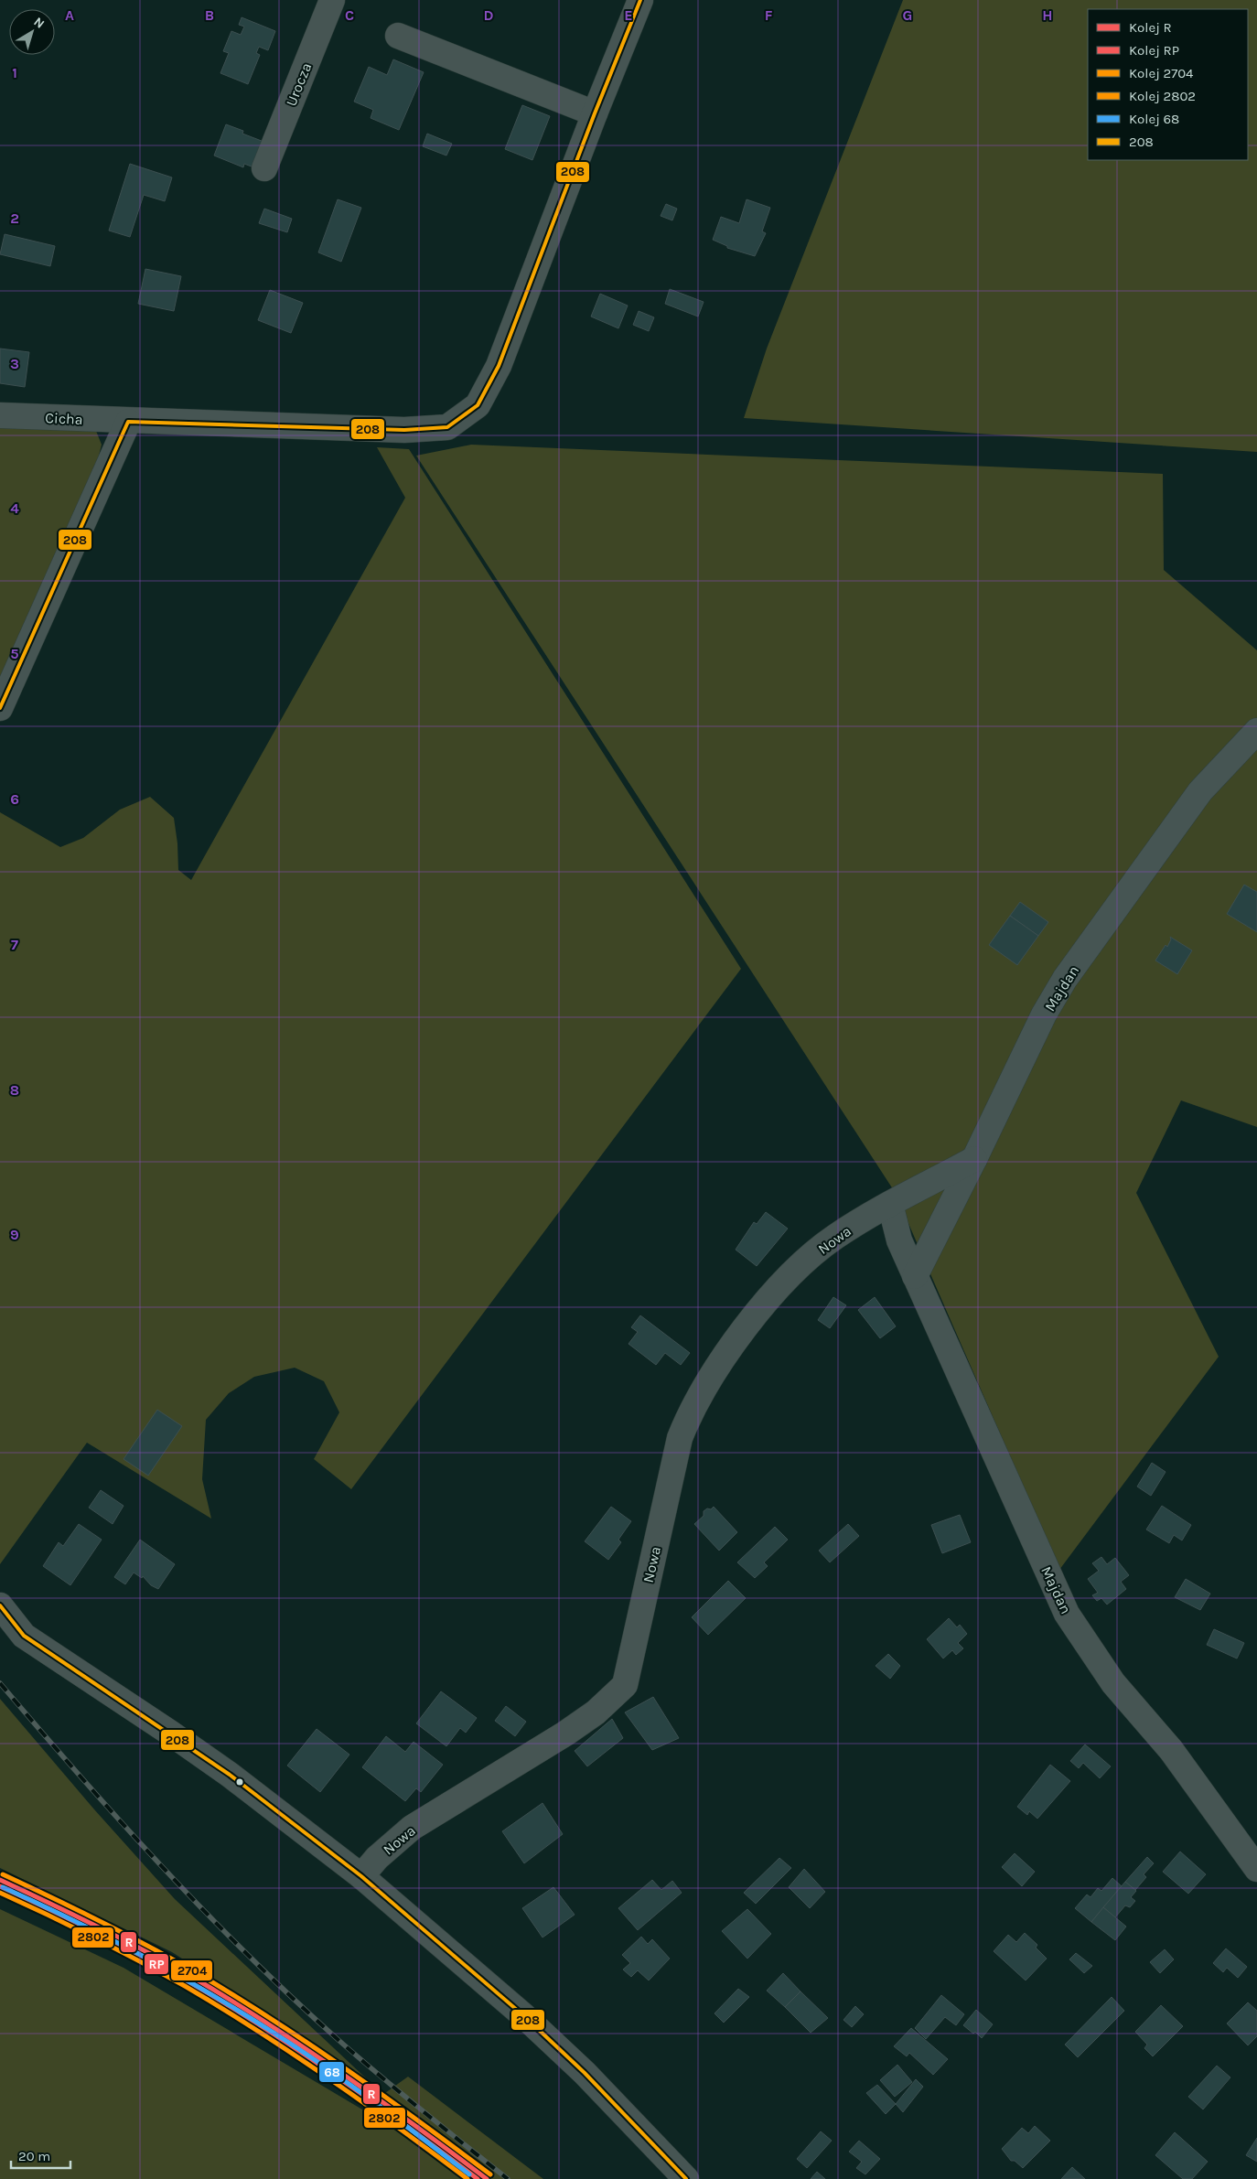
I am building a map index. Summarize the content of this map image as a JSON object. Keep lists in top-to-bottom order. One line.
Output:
{"streets":{"street":["Urocza","Cicha","Majdan","Nowa"]},"crossings":[["Majdan","Nowa"]],"lines":["transit line 208","rail line 2704","rail line R","rail line RP","rail line 68","rail line 2802"],"legend":["Kolej R","Kolej RP","Kolej 2704","Kolej 2802","Kolej 68","208"],"scale_bar":"20 m","north":"top right","grid":{"columns":["A","B","C","D","E","F","G","H"],"rows":["1","2","3","4","5","6","7","8","9"]}}
